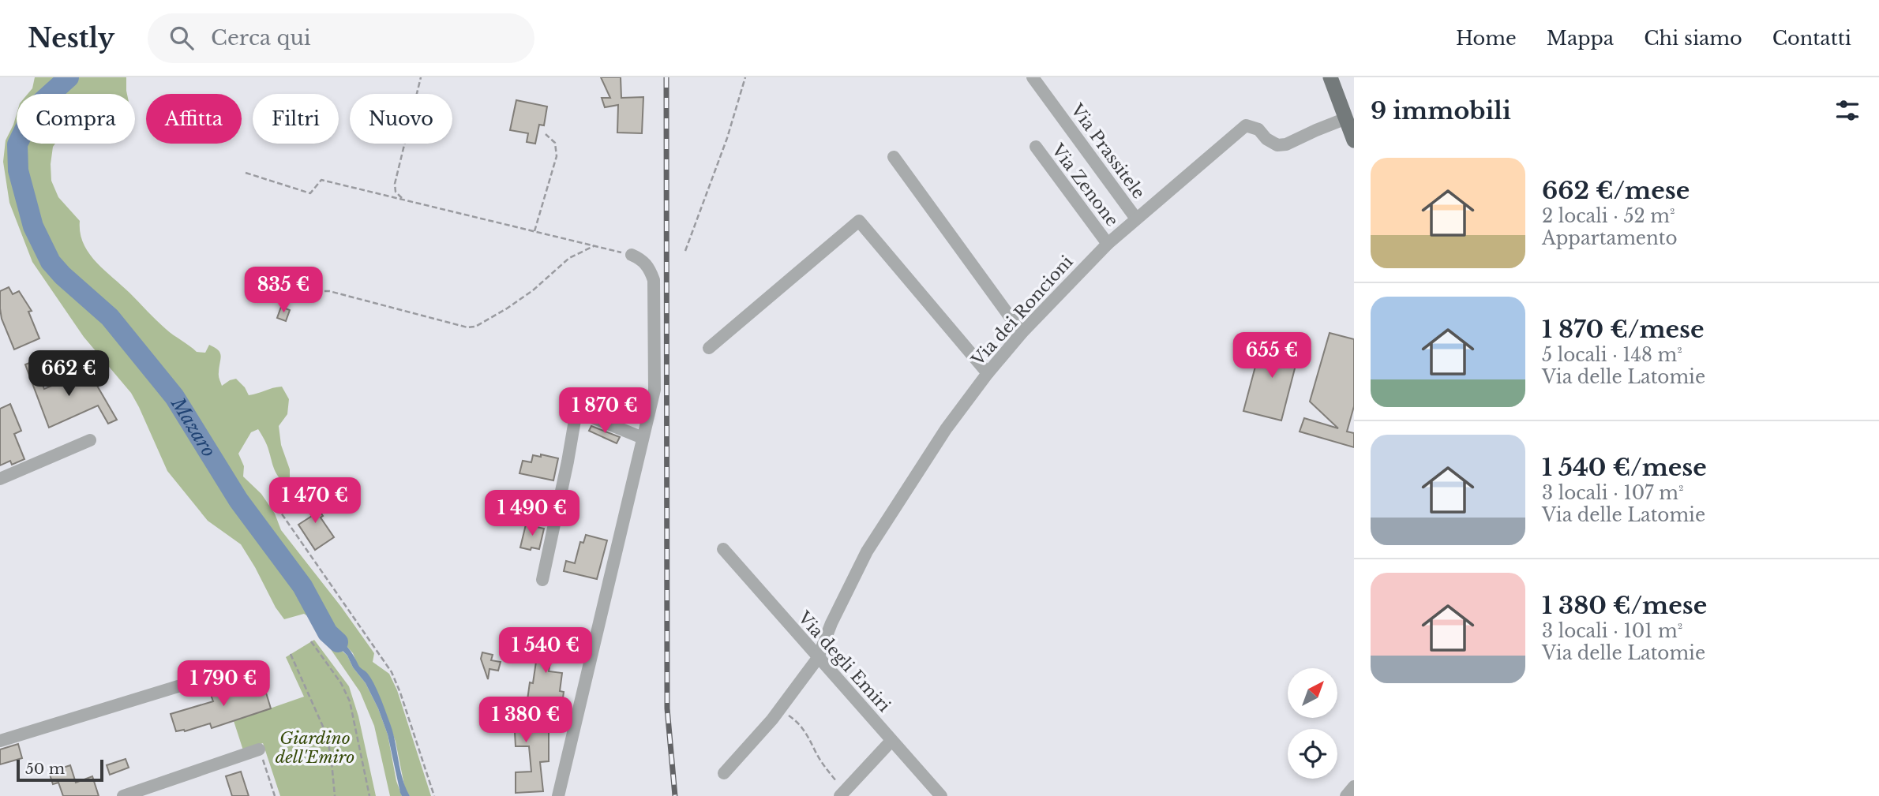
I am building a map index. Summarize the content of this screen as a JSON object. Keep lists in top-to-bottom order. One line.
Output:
{"streets":{"street":["Via Prassitele","Via Zenone","Via dei Roncioni","Via degli Emiri"]},"crossings":[["Via Prassitele","Via dei Roncioni"],["Via Zenone","Via dei Roncioni"],["Via dei Roncioni","Via degli Emiri"]],"water":["Mazaro"],"parks":["Giardino dell'Emiro"],"scale_bar":"50 m","north":"top right","page":{"header":"Nestly","search":"Cerca qui","nav":["Home","Mappa","Chi siamo","Contatti"],"heading":"9 immobili","chip":["Compra","Affitta","Filtri","Nuovo"],"list":[{"name":"662 €/mese","note":"2 locali · 52 m² · Appartamento"},{"name":"1 870 €/mese","note":"5 locali · 148 m² · Via delle Latomie"},{"name":"1 540 €/mese","note":"3 locali · 107 m² · Via delle Latomie"},{"name":"1 380 €/mese","note":"3 locali · 101 m² · Via delle Latomie"}],"price":["835 €","655 €","662 €","1 870 €","1 470 €","1 490 €","1 540 €","1 790 €","1 380 €"],"scale":"50 m"}}
